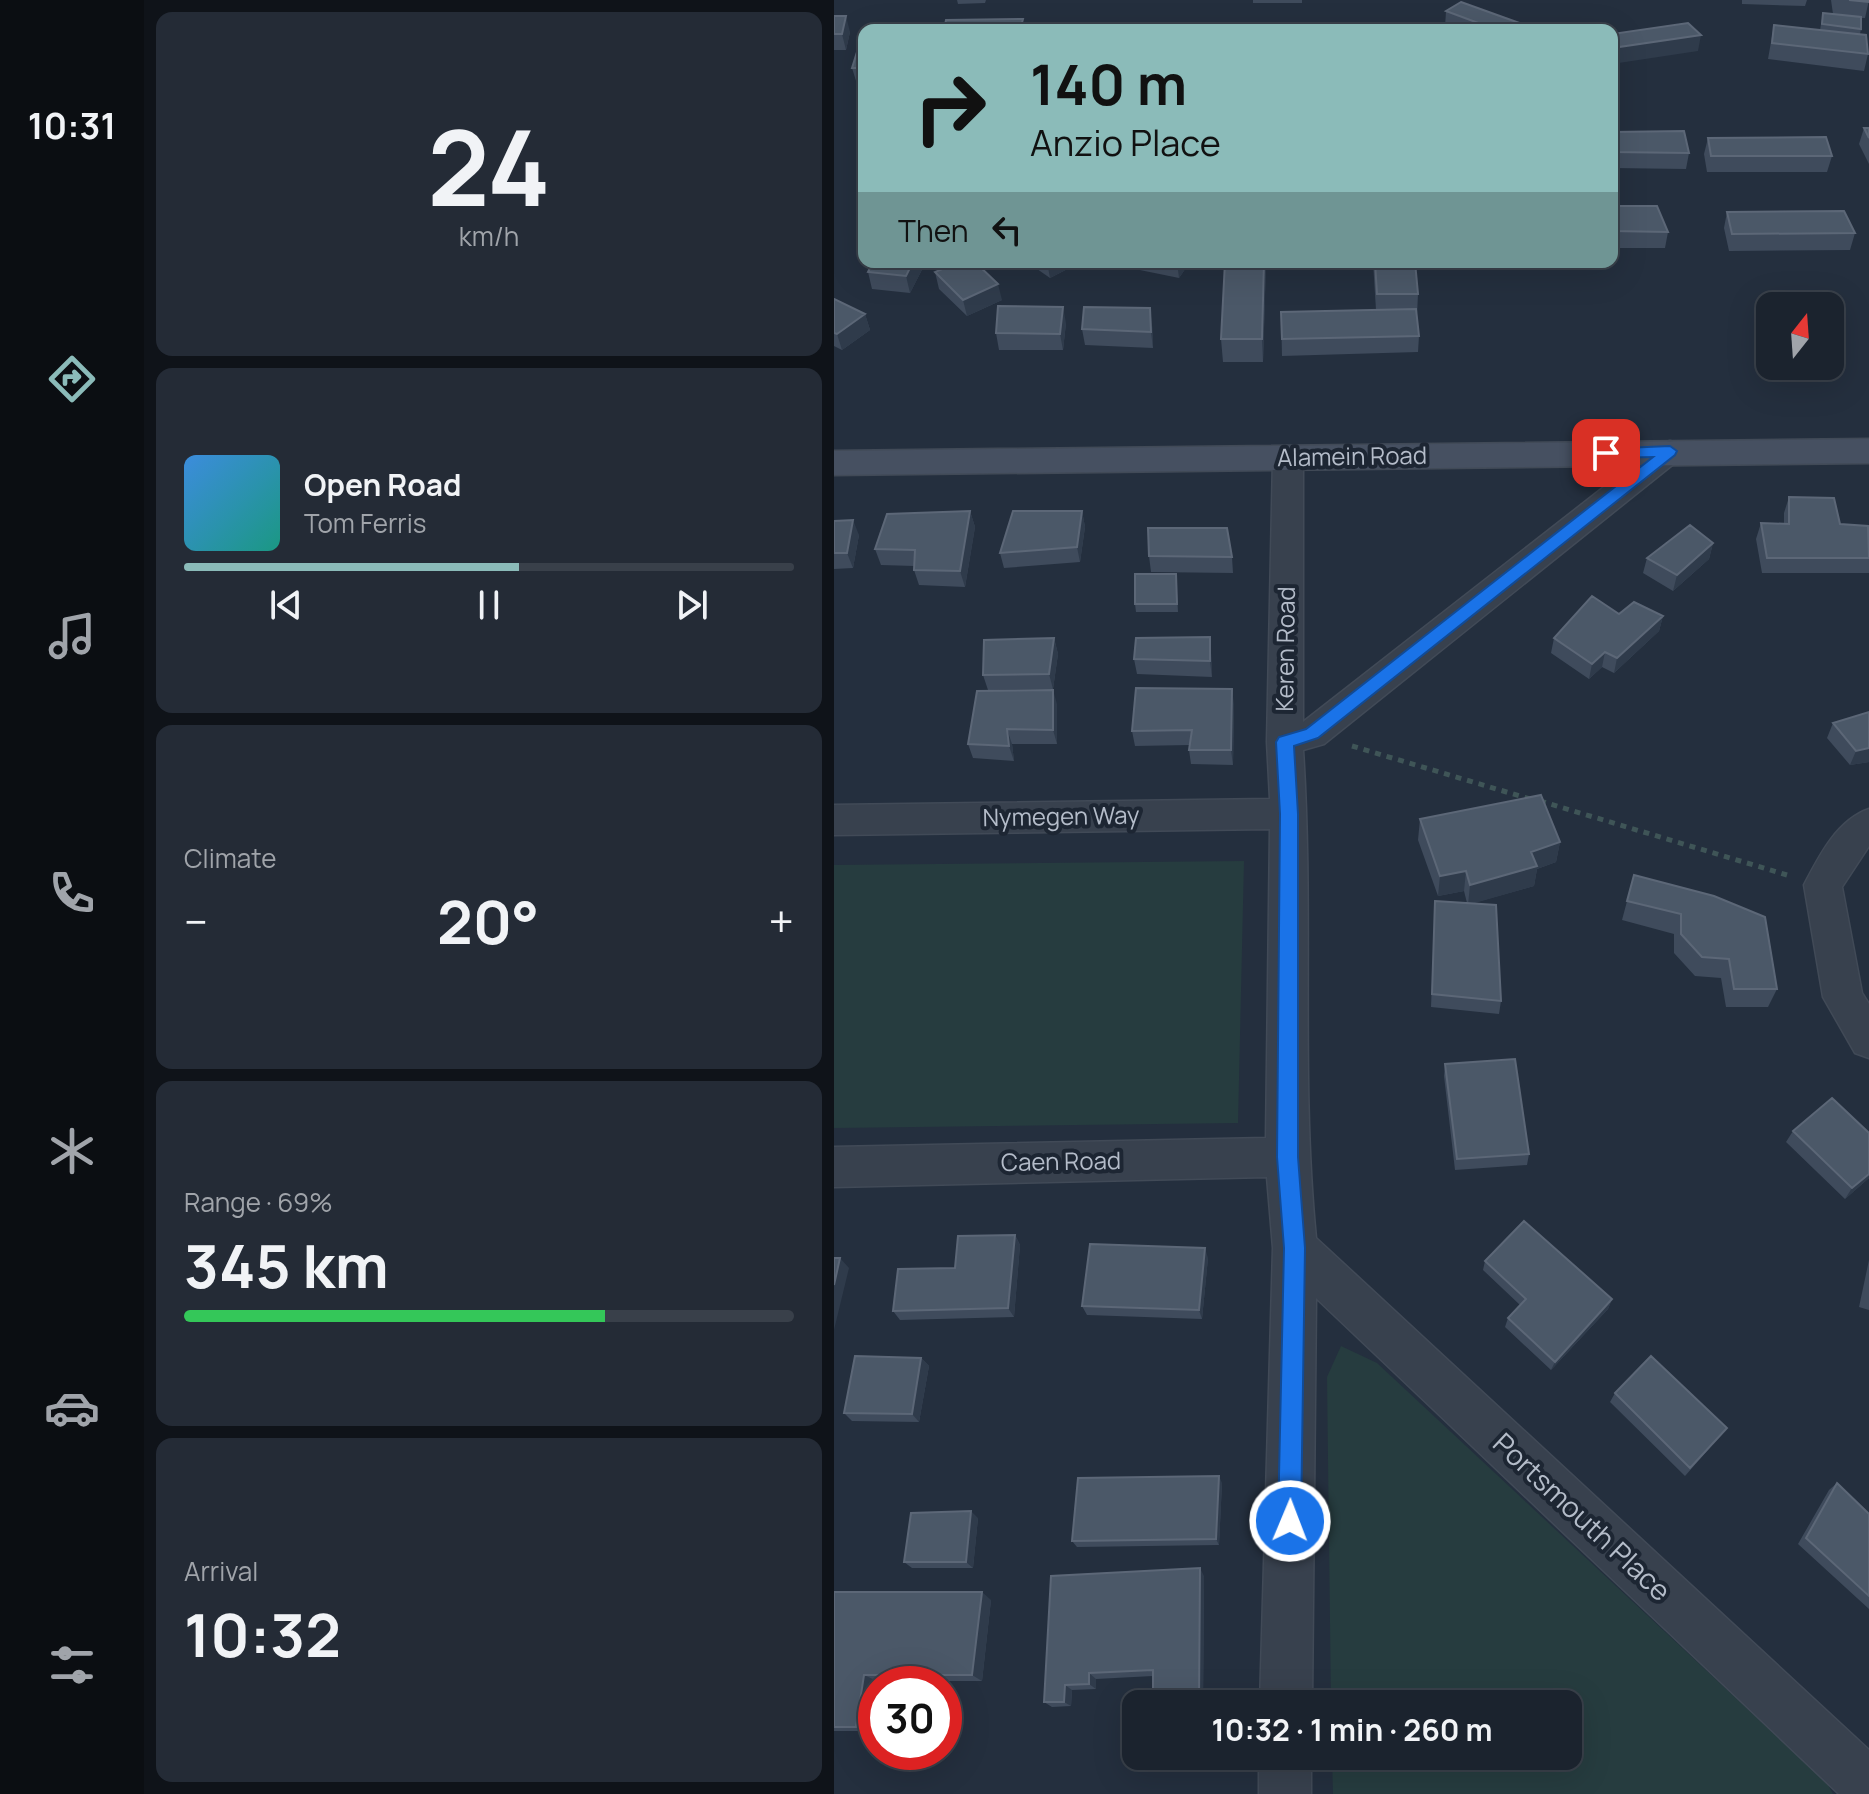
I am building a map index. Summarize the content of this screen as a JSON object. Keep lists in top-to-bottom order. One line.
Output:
{"streets":{"street":["Alamein Road","Keren Road","Nymegen Way","Caen Road","Portsmouth Place"]},"crossings":[["Alamein Road","Keren Road"],["Keren Road","Nymegen Way"],["Keren Road","Caen Road"],["Keren Road","Portsmouth Place"]],"north":"top","page":{"tabs":"10:31","tile":[["24","km/h"],"Climate",["Range · 69%","345 km"],["Arrival","10:32"]],"turn":["140 m","Anzio Place"],"then":"Then","song":["Open Road","Tom Ferris"],"heat":["−","20°","+"],"limit":"30","trip":"10:32 · 1 min · 260 m"}}
